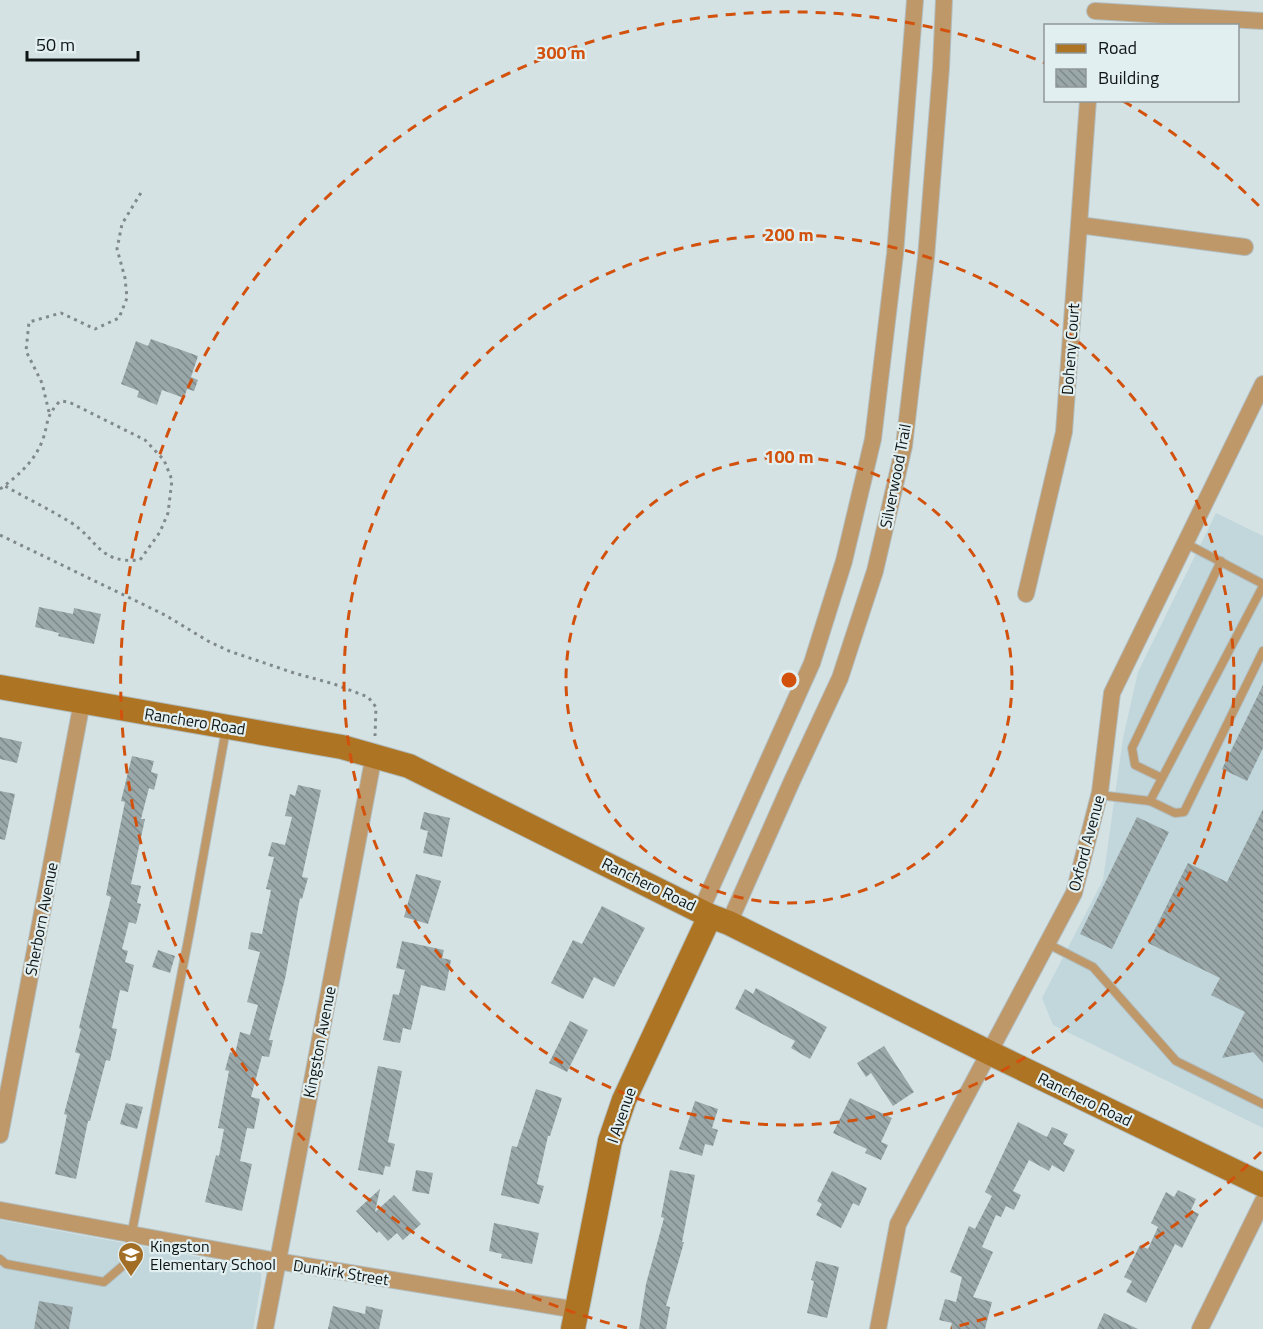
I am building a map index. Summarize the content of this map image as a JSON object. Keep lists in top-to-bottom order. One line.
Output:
{"streets":{"main road":["Ranchero Road","I Avenue"],"street":["Doheny Court","Silverwood Trail","Oxford Avenue","Sherborn Avenue","Kingston Avenue","Dunkirk Street"]},"crossings":[["Silverwood Trail","Ranchero Road"],["Silverwood Trail","I Avenue"],["Ranchero Road","Oxford Avenue"],["Ranchero Road","Sherborn Avenue"],["Ranchero Road","Kingston Avenue"],["Ranchero Road","I Avenue"],["Kingston Avenue","Dunkirk Street"],["I Avenue","Dunkirk Street"]],"places":{"school or university":["Kingston Elementary School"]},"legend":["Road","Building"],"scale_bar":"50 m","rings":["300 m","200 m","100 m"]}
